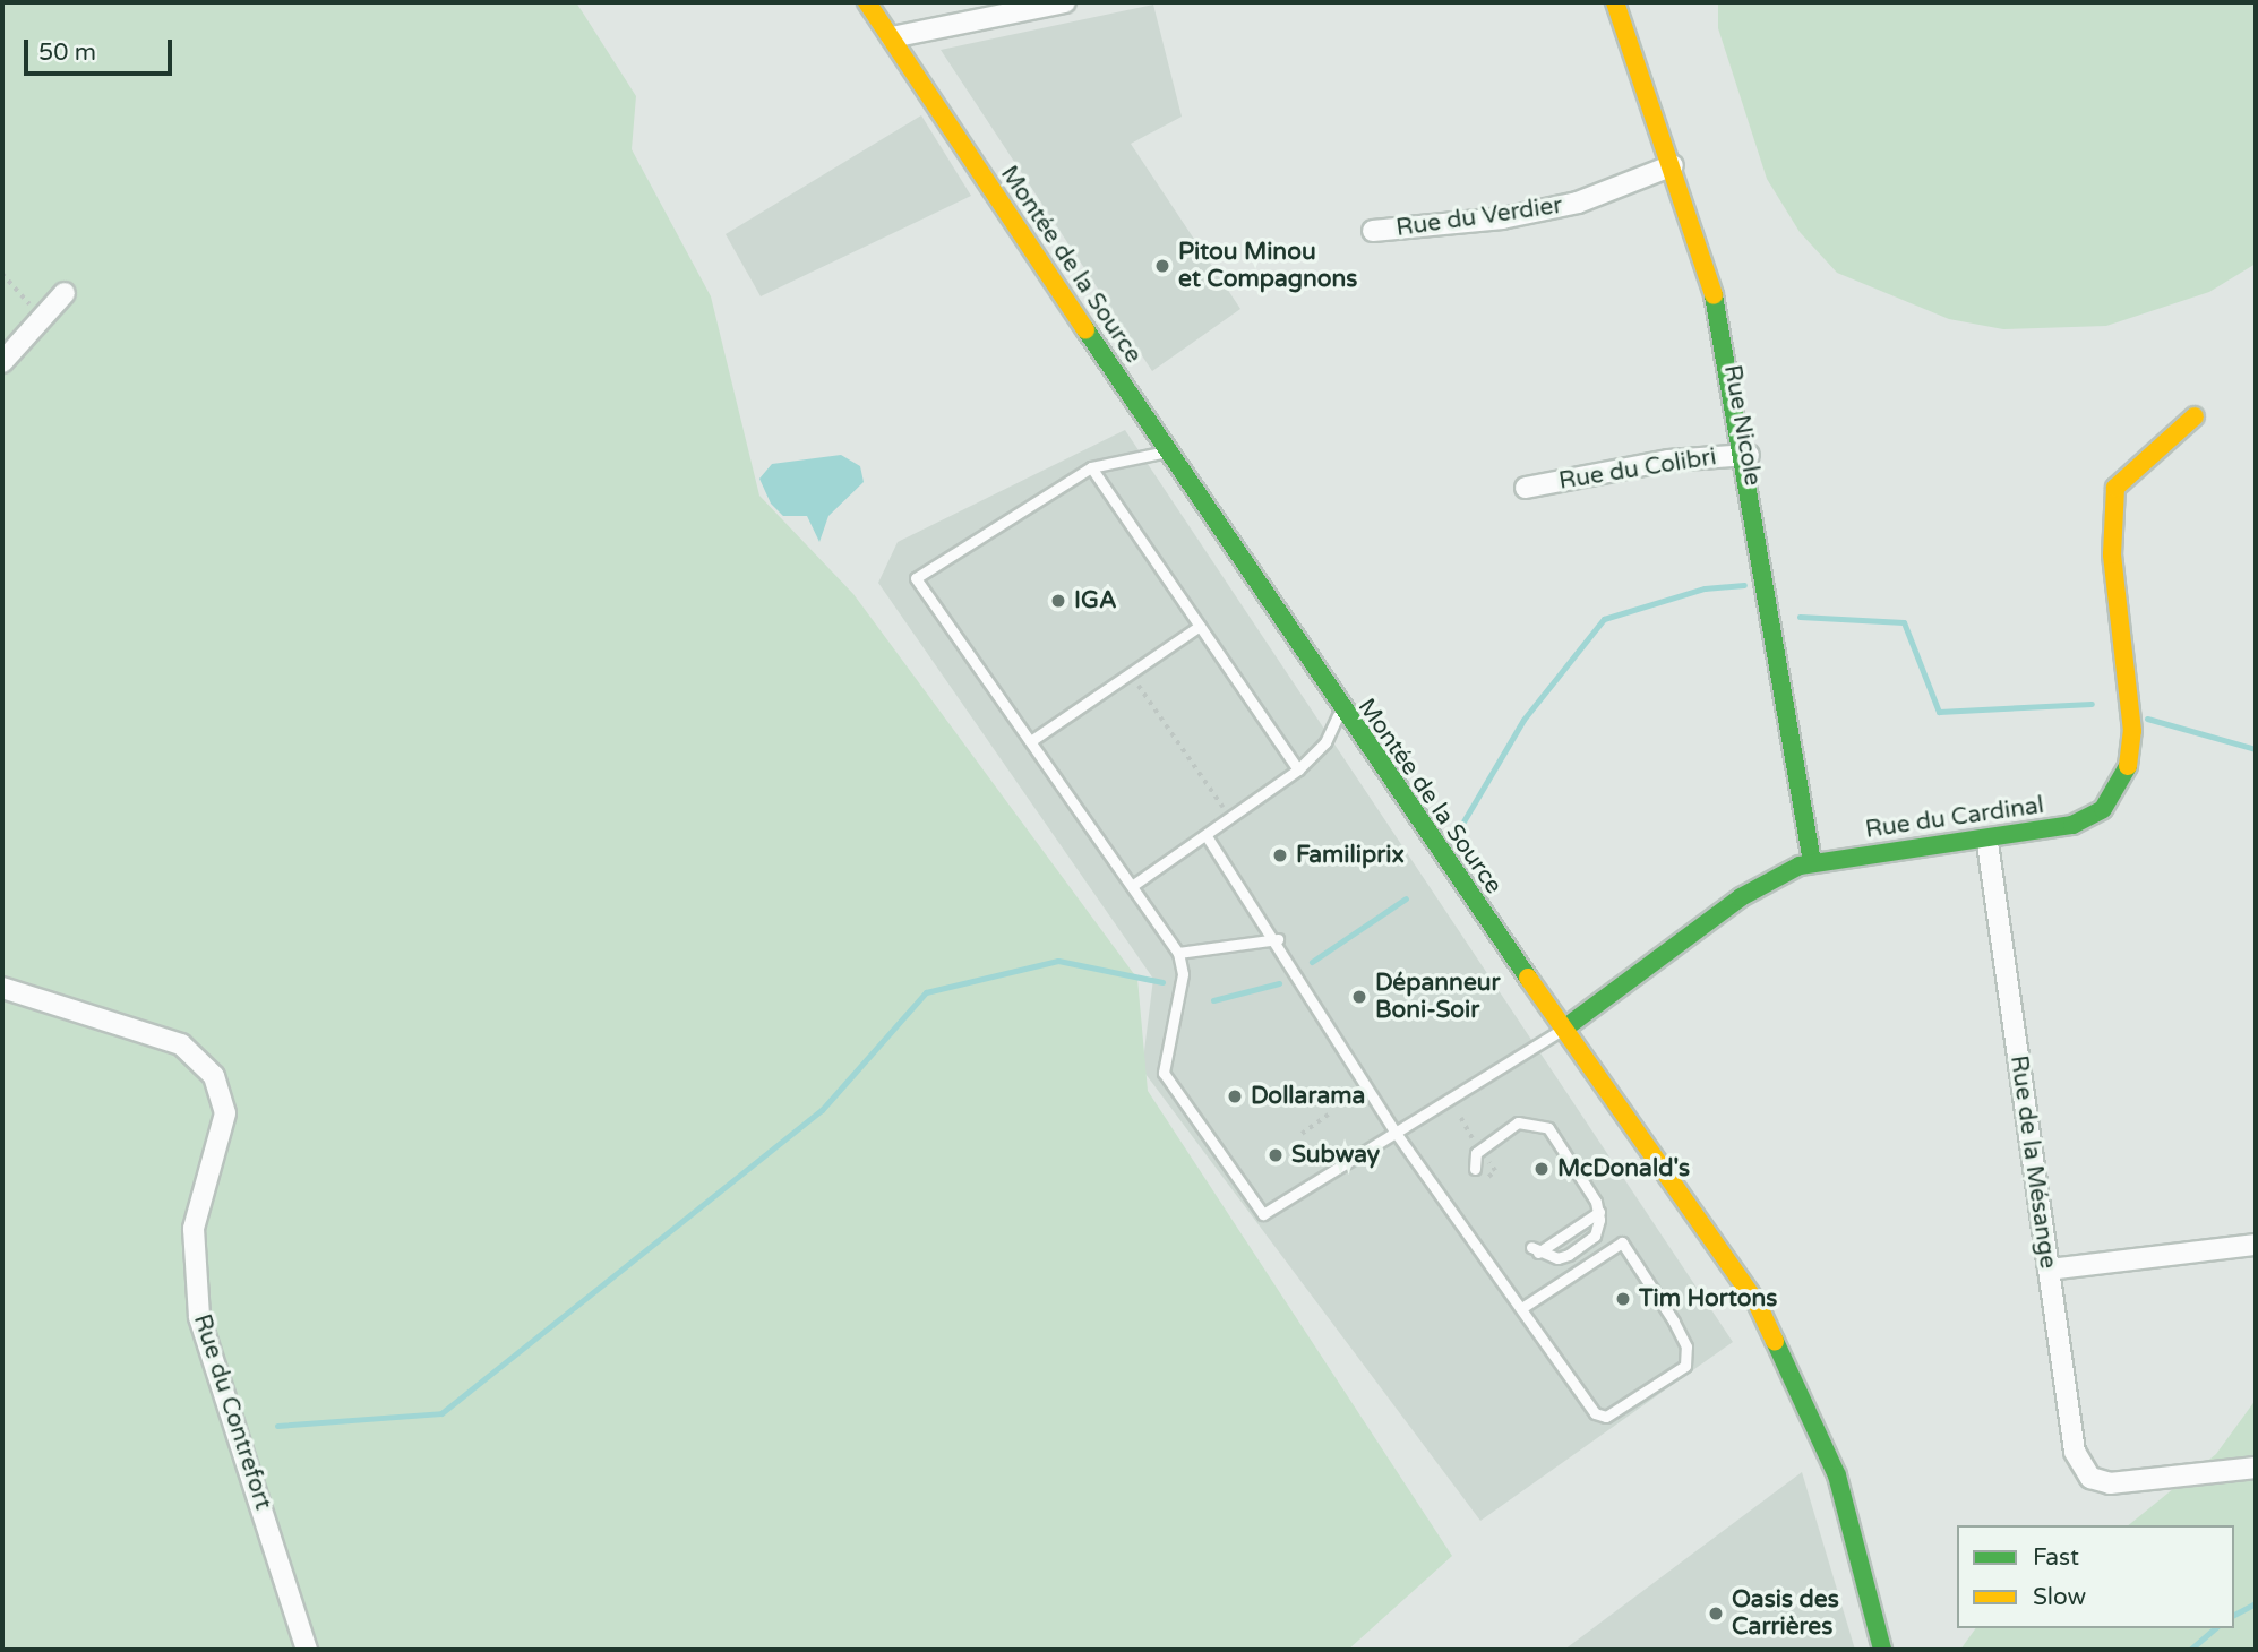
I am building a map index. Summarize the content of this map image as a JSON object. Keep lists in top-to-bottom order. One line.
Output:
{"streets":{"main road":["Montée de la Source","Rue Nicole","Rue du Cardinal"],"street":["Rue du Verdier","Rue du Colibri","Rue de la Mésange","Rue du Contrefort"]},"crossings":[["Rue du Verdier","Rue Nicole"],["Montée de la Source","Rue du Cardinal"],["Rue Nicole","Rue du Colibri"],["Rue Nicole","Rue du Cardinal"],["Rue du Cardinal","Rue de la Mésange"]],"places":["Pitou Minou et Compagnons","IGA","Familiprix","Dépanneur Boni-Soir","Dollarama","Subway","McDonald's","Tim Hortons","Oasis des Carrières"],"legend":["Fast","Slow"],"scale_bar":"50 m"}
